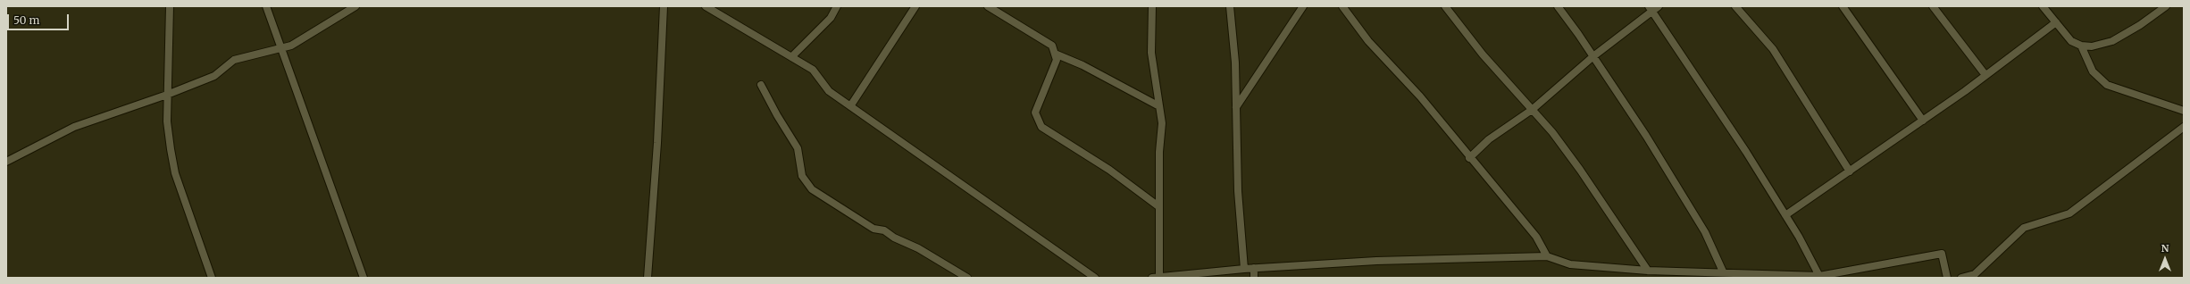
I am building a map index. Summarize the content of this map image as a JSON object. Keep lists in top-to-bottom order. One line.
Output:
{"scale_bar":"50 m","north":"top"}
